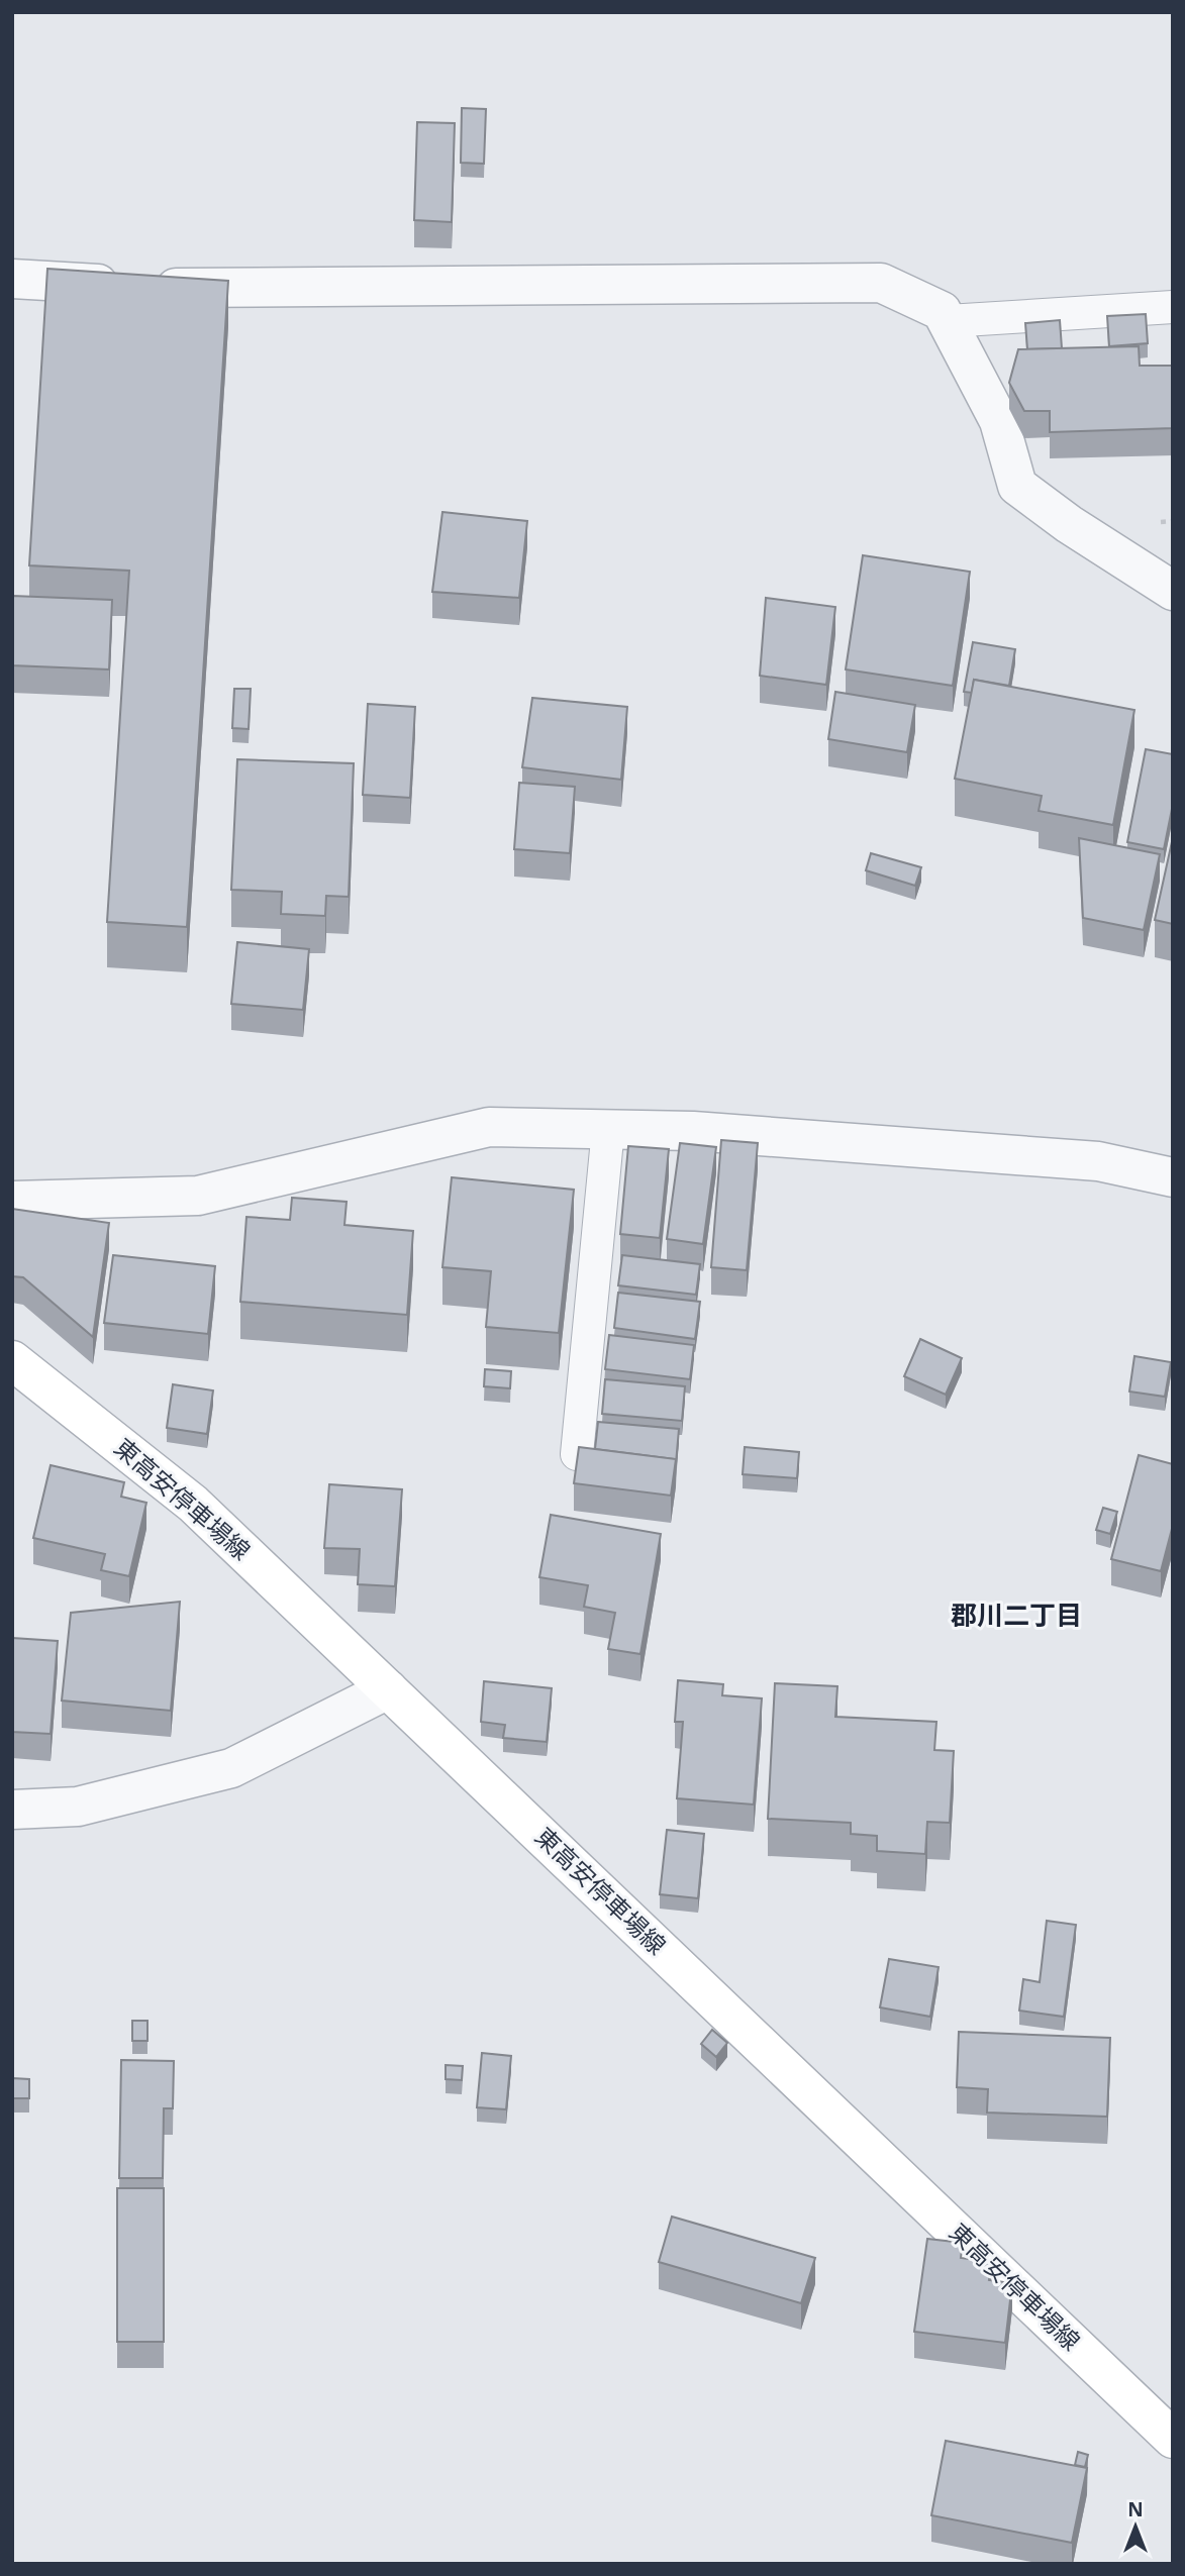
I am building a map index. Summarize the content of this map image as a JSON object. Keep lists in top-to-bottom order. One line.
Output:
{"streets":{"main road":["東高安停車場線"]},"districts":["郡川二丁目"],"north":"top"}
